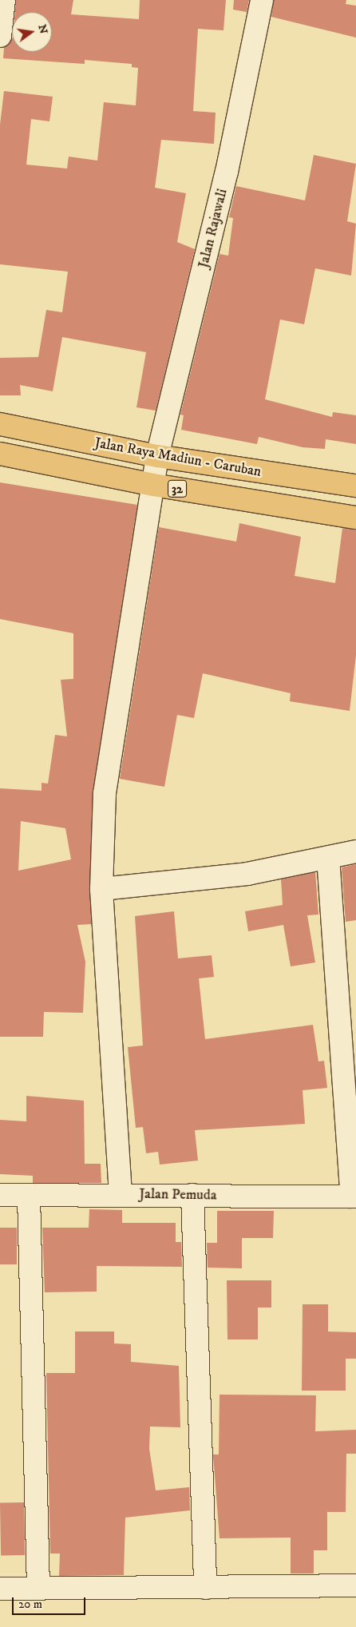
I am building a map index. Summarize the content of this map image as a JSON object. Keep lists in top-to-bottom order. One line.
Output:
{"streets":{"highway":["Jalan Raya Madiun - Caruban","32"],"street":["Jalan Rajawali","Jalan Pemuda"]},"crossings":[["Jalan Rajawali","Jalan Raya Madiun - Caruban"],["Jalan Rajawali","Jalan Pemuda"]],"scale_bar":"20 m","north":"right"}
